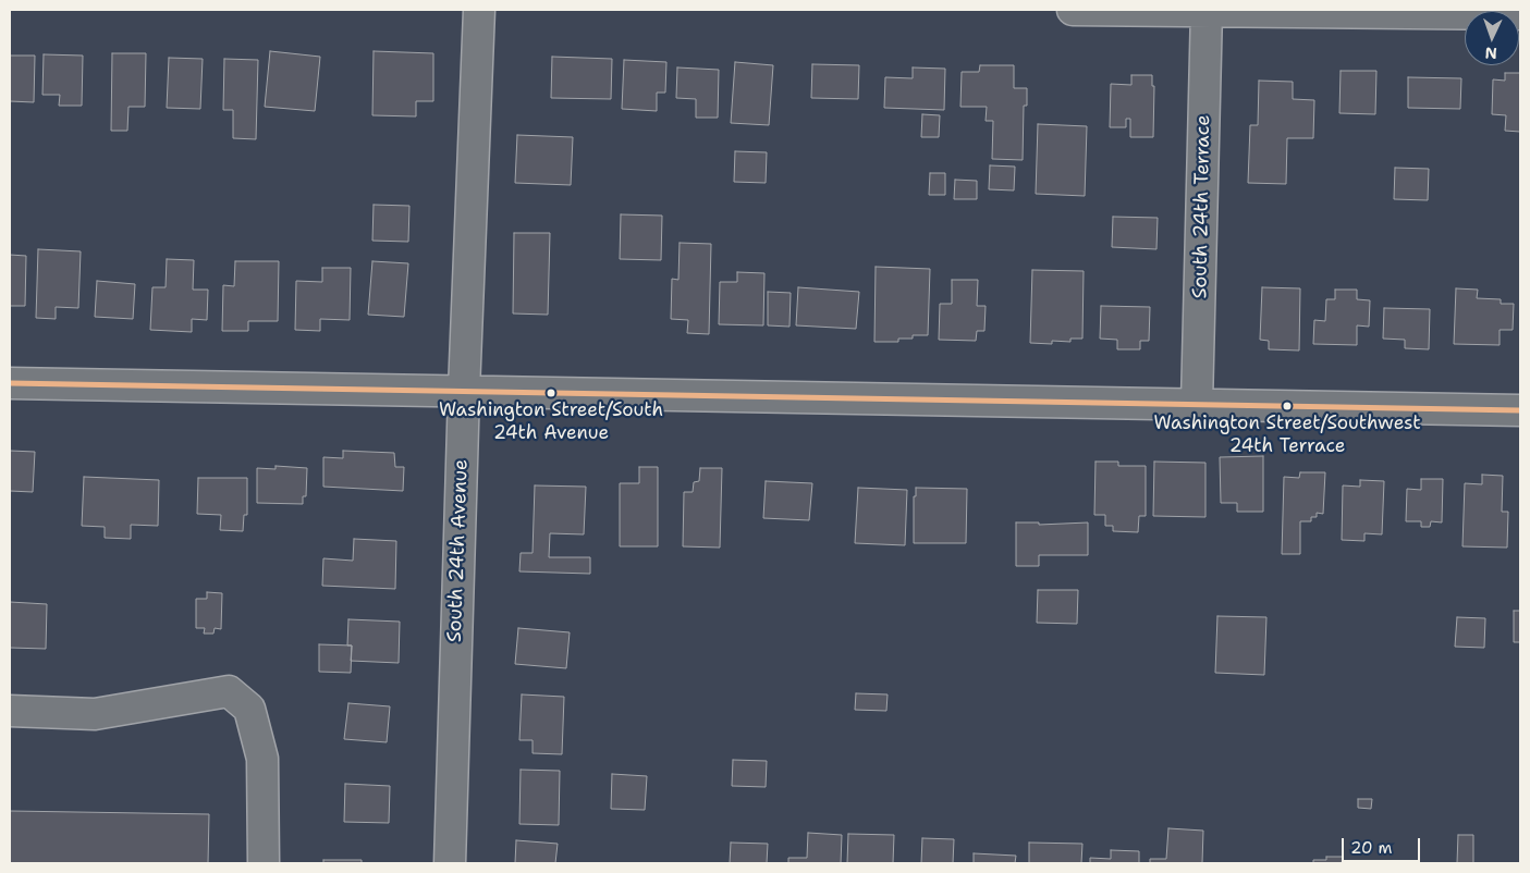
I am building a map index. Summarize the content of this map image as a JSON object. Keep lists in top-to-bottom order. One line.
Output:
{"streets":{"street":["South 24th Terrace","South 24th Avenue"]},"places":["Washington Street/South 24th Avenue","Washington Street/Southwest 24th Terrace"],"scale_bar":"20 m","north":"bottom"}
